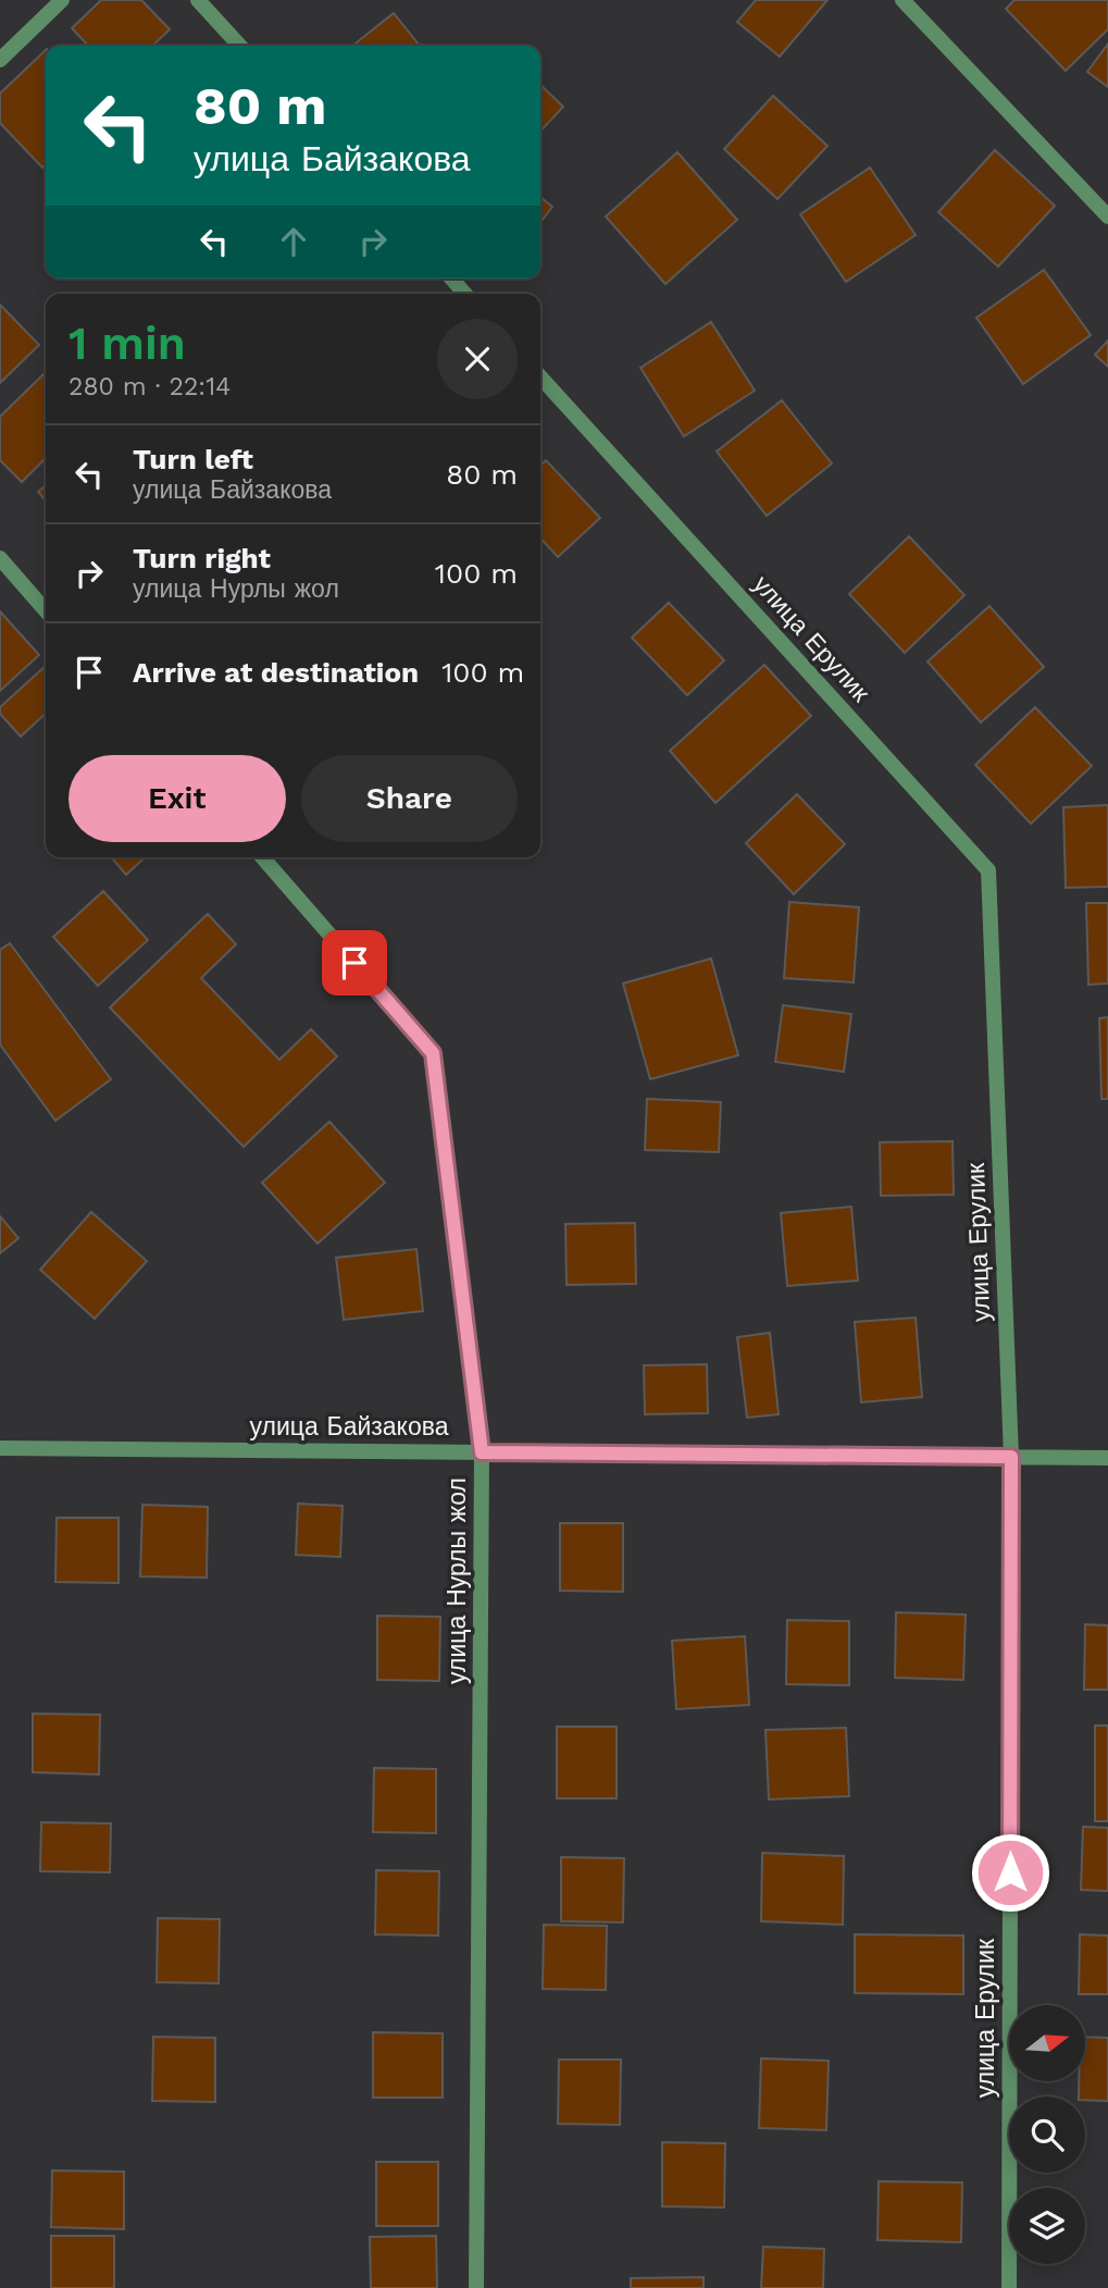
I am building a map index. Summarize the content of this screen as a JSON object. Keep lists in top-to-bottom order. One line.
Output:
{"streets":{"street":["улица Ерулик","улица Байзакова","улица Нурлы жол"]},"crossings":[["улица Ерулик","улица Байзакова"],["улица Байзакова","улица Нурлы жол"]],"north":"right","page":{"turn":["80 m","улица Байзакова"],"heading":["1 min","280 m · 22:14"],"list":[{"name":"Turn left","note":"улица Байзакова","value":"80 m"},{"name":"Turn right","note":"улица Нурлы жол","value":"100 m"},{"name":"Arrive at destination","value":"100 m"}],"buttons":["Exit","Share"]}}
